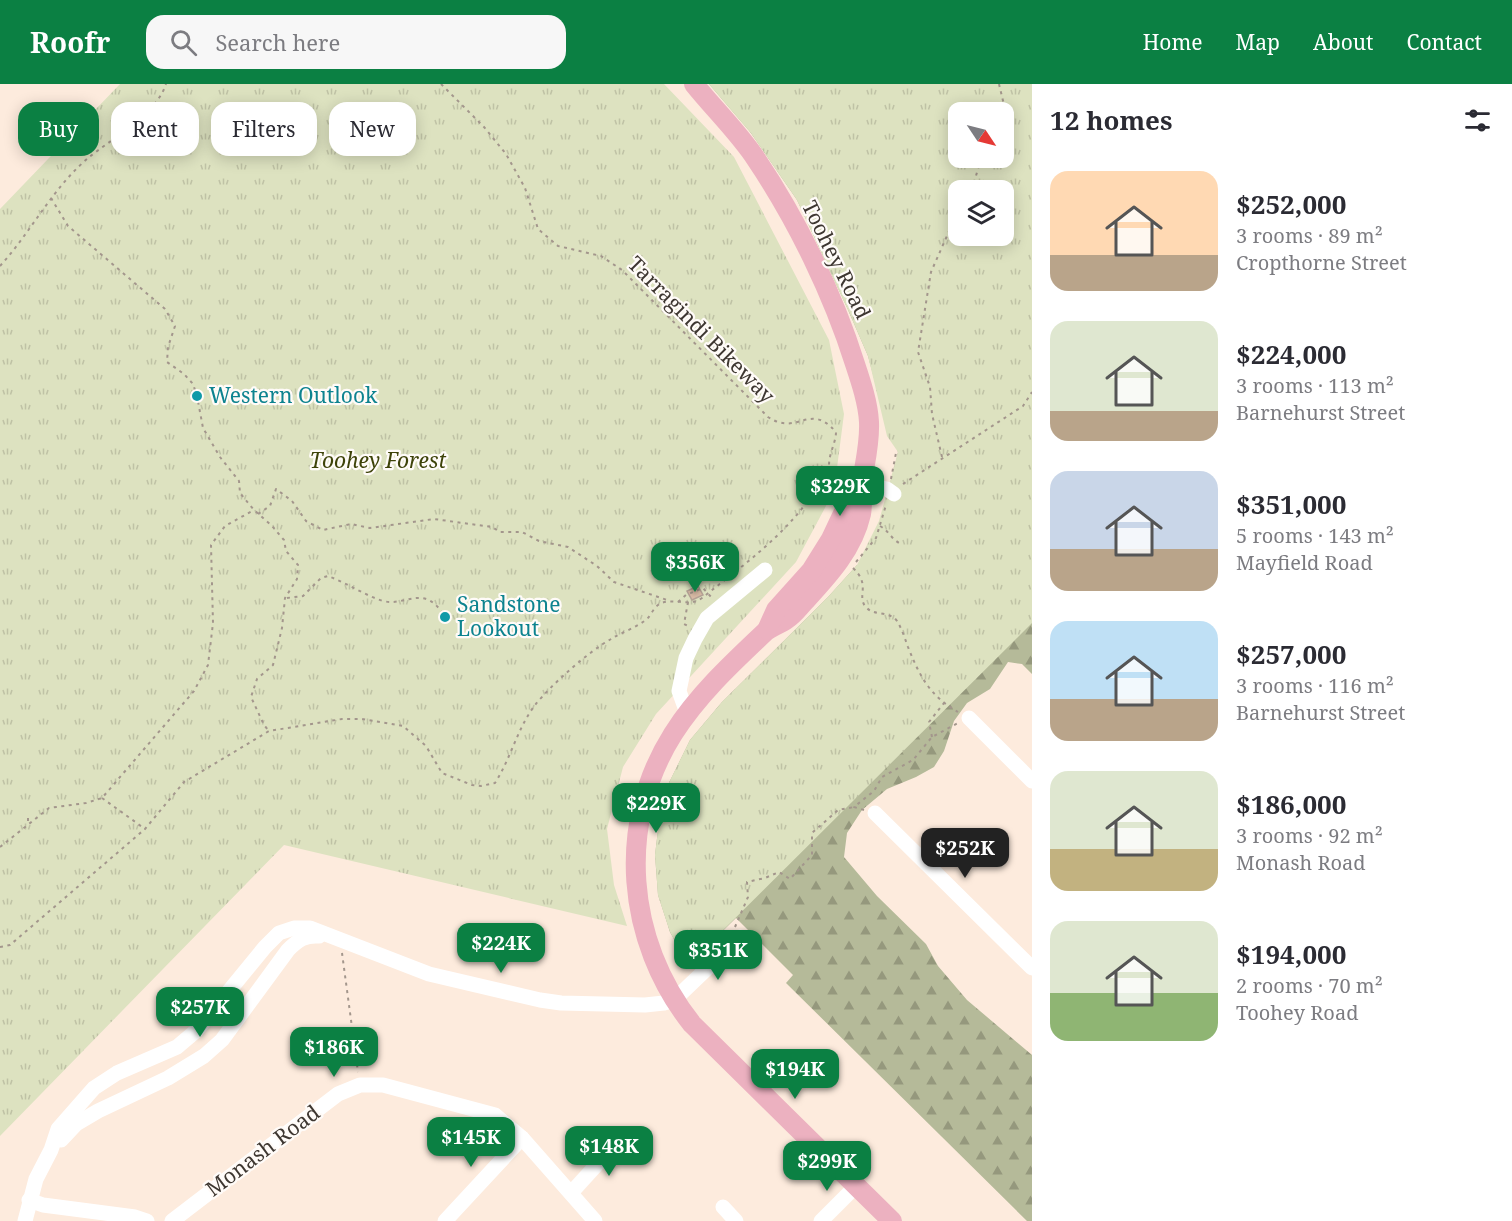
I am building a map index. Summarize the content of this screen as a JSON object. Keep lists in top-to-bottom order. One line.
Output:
{"streets":{"main road":["Toohey Road"],"street":["Monash Road"],"path":["Tarragindi Bikeway"]},"parks":["Toohey Forest"],"places":["Western Outlook","Sandstone Lookout"],"north":"bottom right","page":{"header":"Roofr","search":"Search here","nav":["Home","Map","About","Contact"],"heading":"12 homes","chip":["Buy","Rent","Filters","New"],"list":[{"name":"$252,000","note":"3 rooms · 89 m² · Cropthorne Street"},{"name":"$224,000","note":"3 rooms · 113 m² · Barnehurst Street"},{"name":"$351,000","note":"5 rooms · 143 m² · Mayfield Road"},{"name":"$257,000","note":"3 rooms · 116 m² · Barnehurst Street"},{"name":"$186,000","note":"3 rooms · 92 m² · Monash Road"},{"name":"$194,000","note":"2 rooms · 70 m² · Toohey Road"}],"price":["$329K","$356K","$229K","$252K","$224K","$351K","$257K","$186K","$194K","$145K","$148K","$299K"]}}
